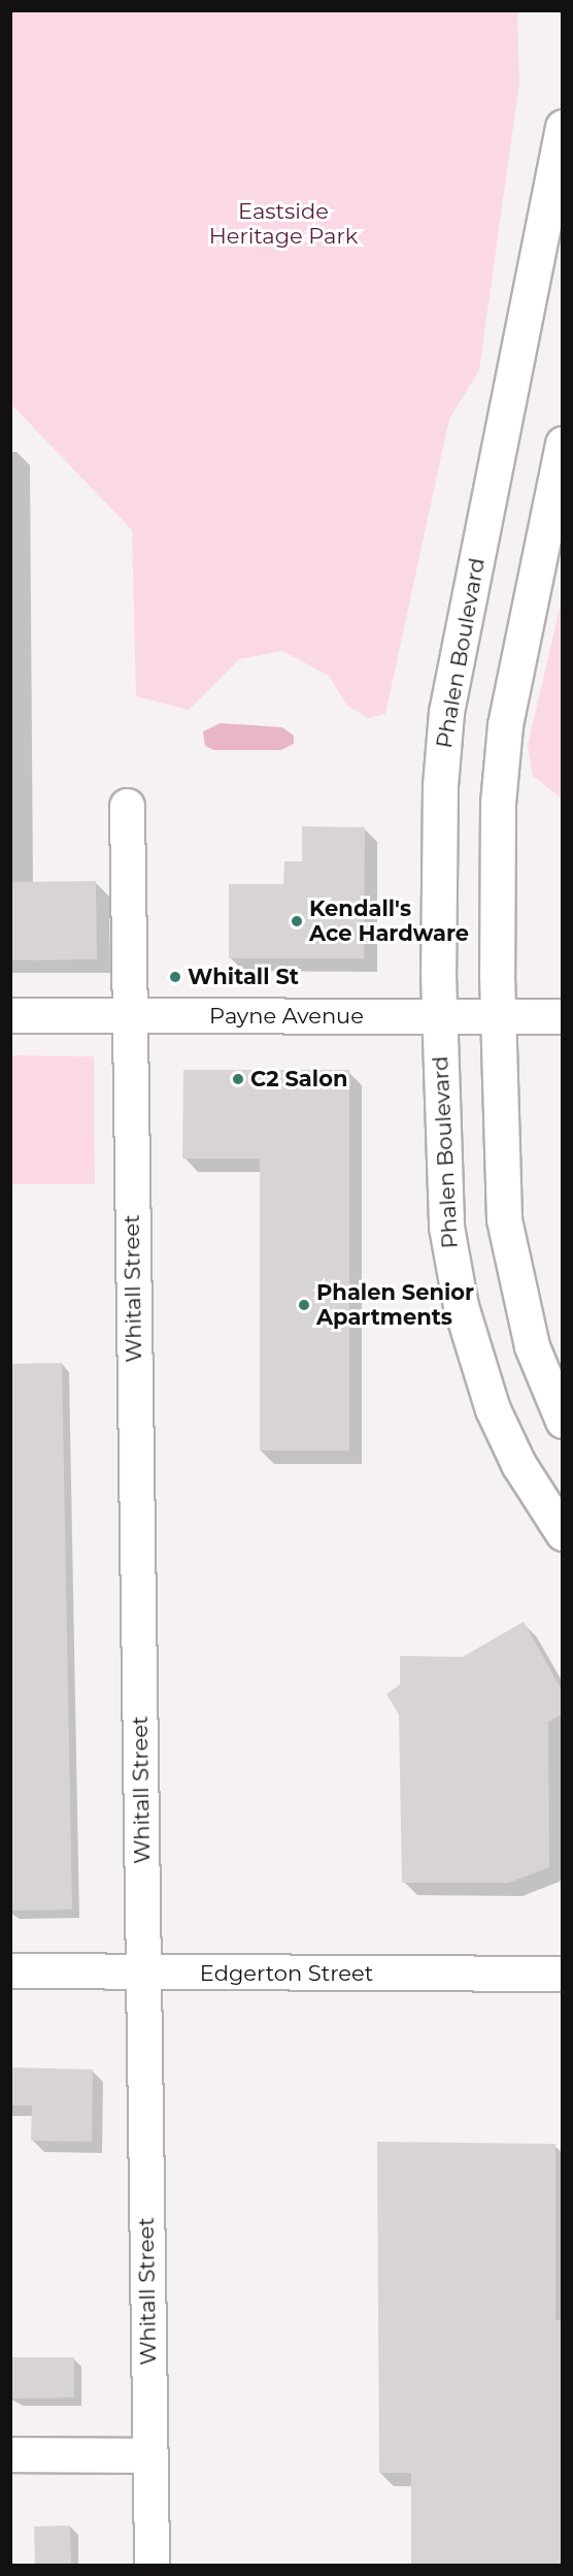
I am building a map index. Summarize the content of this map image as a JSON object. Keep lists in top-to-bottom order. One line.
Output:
{"streets":{"street":["Phalen Boulevard","Payne Avenue","Whitall Street","Edgerton Street"]},"crossings":[["Phalen Boulevard","Payne Avenue"],["Payne Avenue","Whitall Street"],["Whitall Street","Edgerton Street"]],"parks":["Eastside Heritage Park"],"places":["Kendall's Ace Hardware","Whitall St","C2 Salon","Phalen Senior Apartments"]}
